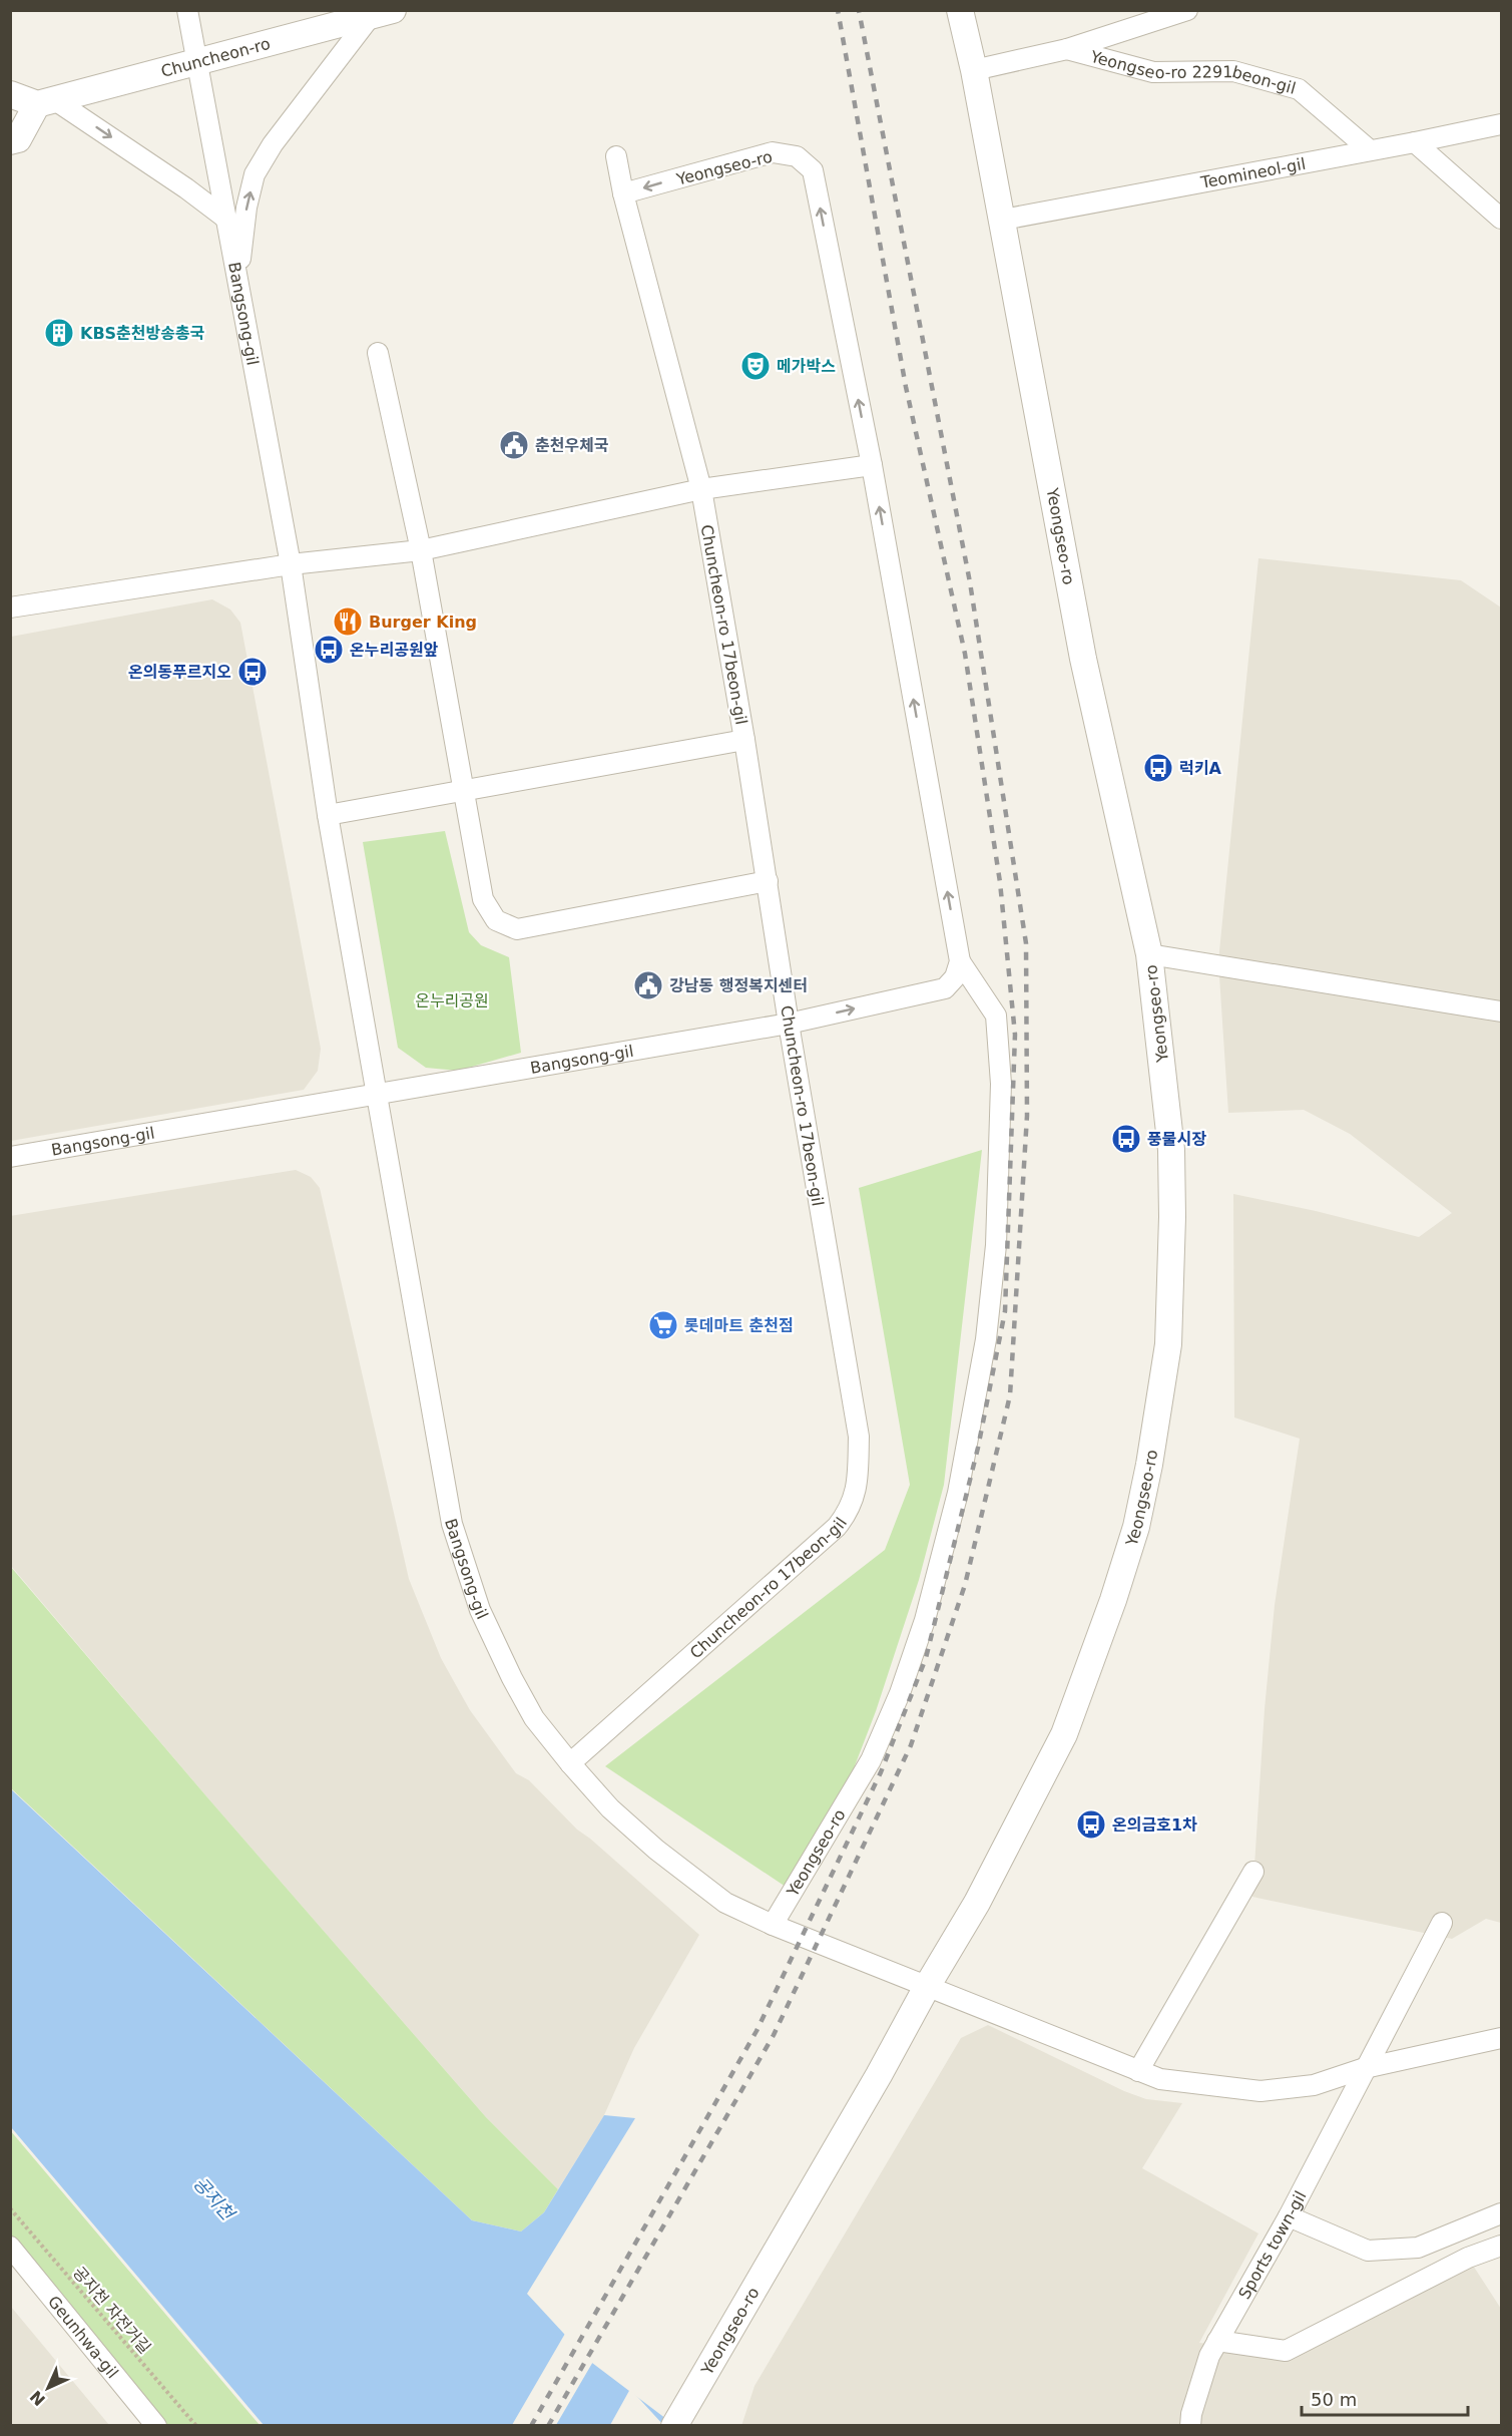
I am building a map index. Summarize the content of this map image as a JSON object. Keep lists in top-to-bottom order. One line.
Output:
{"streets":{"street":["Chuncheon-ro","Yeongseo-ro 2291beon-gil","Yeongseo-ro","Teomineol-gil","Bangsong-gil","Chuncheon-ro 17beon-gil","Sports town-gil","Geunhwa-gil"],"path":["공지천 자전거길"]},"crossings":[["Chuncheon-ro","Bangsong-gil"],["Yeongseo-ro 2291beon-gil","Yeongseo-ro"],["Yeongseo-ro 2291beon-gil","Teomineol-gil"],["Yeongseo-ro","Teomineol-gil"],["Yeongseo-ro","Bangsong-gil"],["Yeongseo-ro","Chuncheon-ro 17beon-gil"],["Bangsong-gil","Chuncheon-ro 17beon-gil"]],"water":["공지천"],"parks":["온누리공원"],"places":{"building":["KBS춘천방송총국"],"theatre":["메가박스"],"public building":["춘천우체국","강남동 행정복지센터"],"restaurant":["Burger King"],"bus stop":["온누리공원앞","온의동푸르지오","럭키A","풍물시장","온의금호1차"],"supermarket":["롯데마트 춘천점"]},"scale_bar":"50 m","north":"bottom left"}
